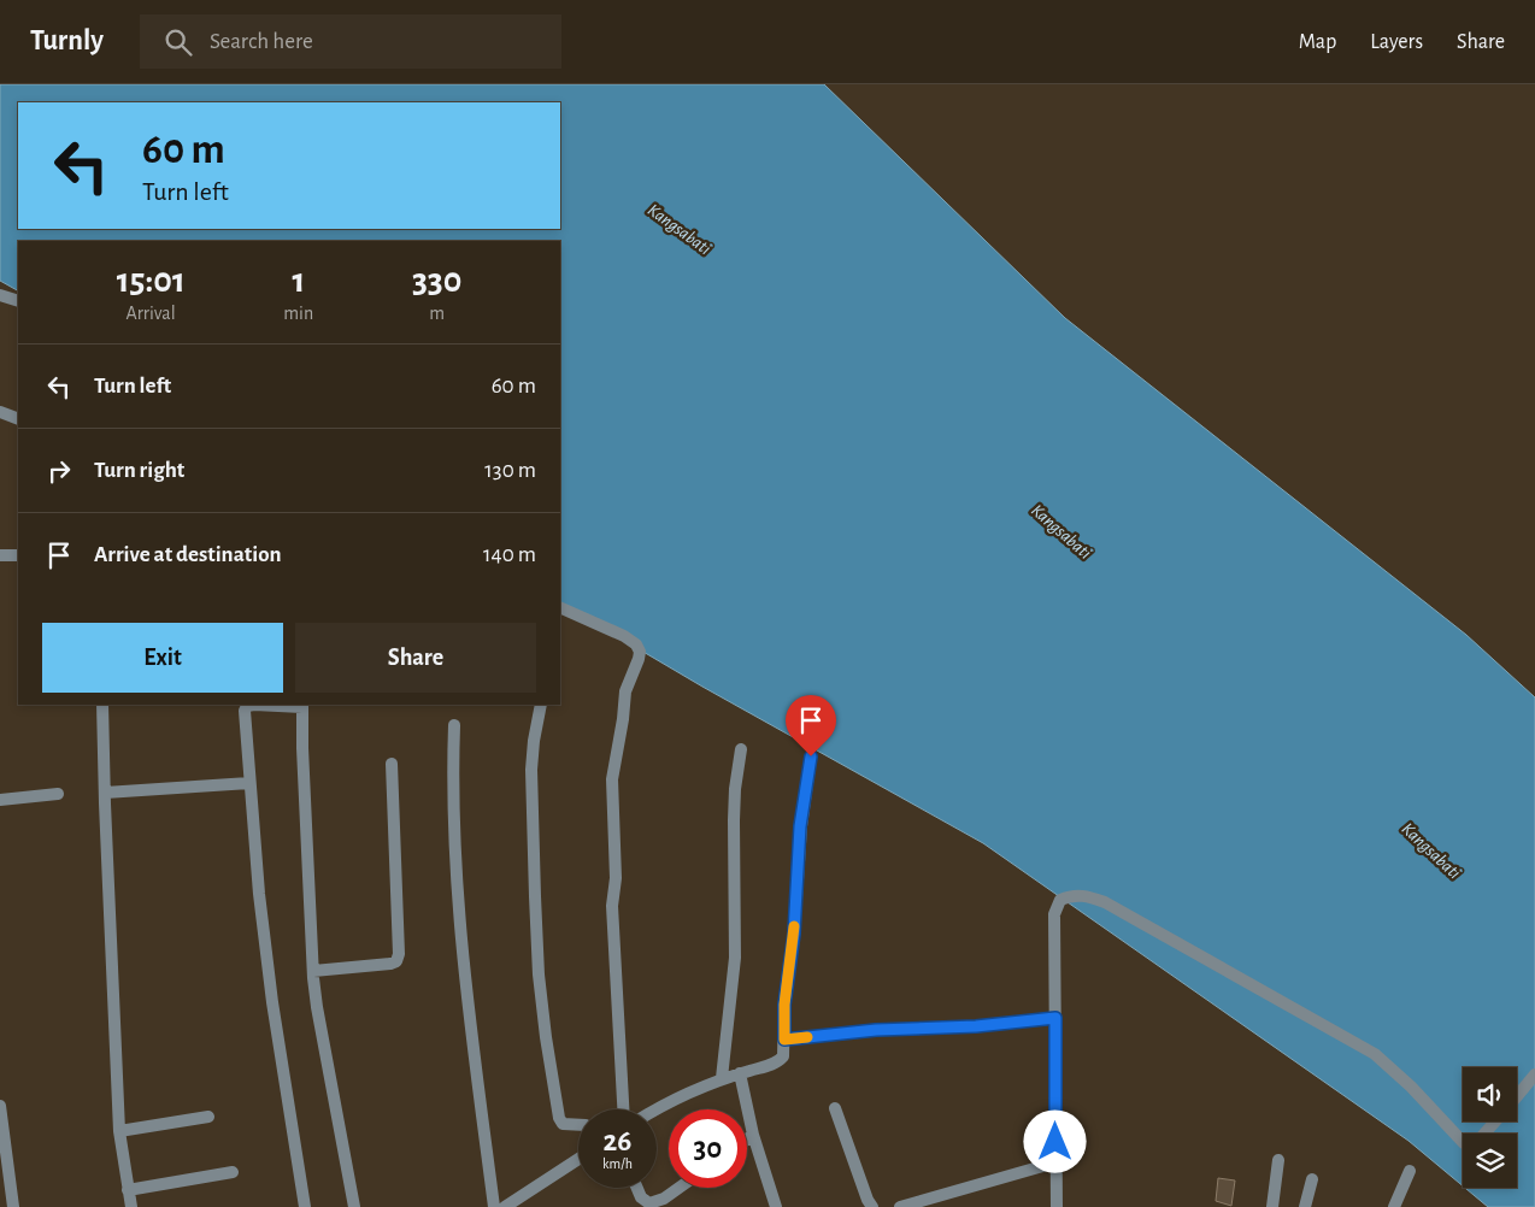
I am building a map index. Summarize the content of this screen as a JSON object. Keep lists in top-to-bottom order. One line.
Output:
{"water":["Kangsabati"],"page":{"header":"Turnly","search":"Search here","nav":["Map","Layers","Share"],"turn":["60 m","Turn left"],"eta":["15:01","Arrival","1","min","330","m"],"list":[{"name":"Turn left","value":"60 m"},{"name":"Turn right","value":"130 m"},{"name":"Arrive at destination","value":"140 m"}],"buttons":["Exit","Share"],"speed":"26 km/h","limit":"30"}}
